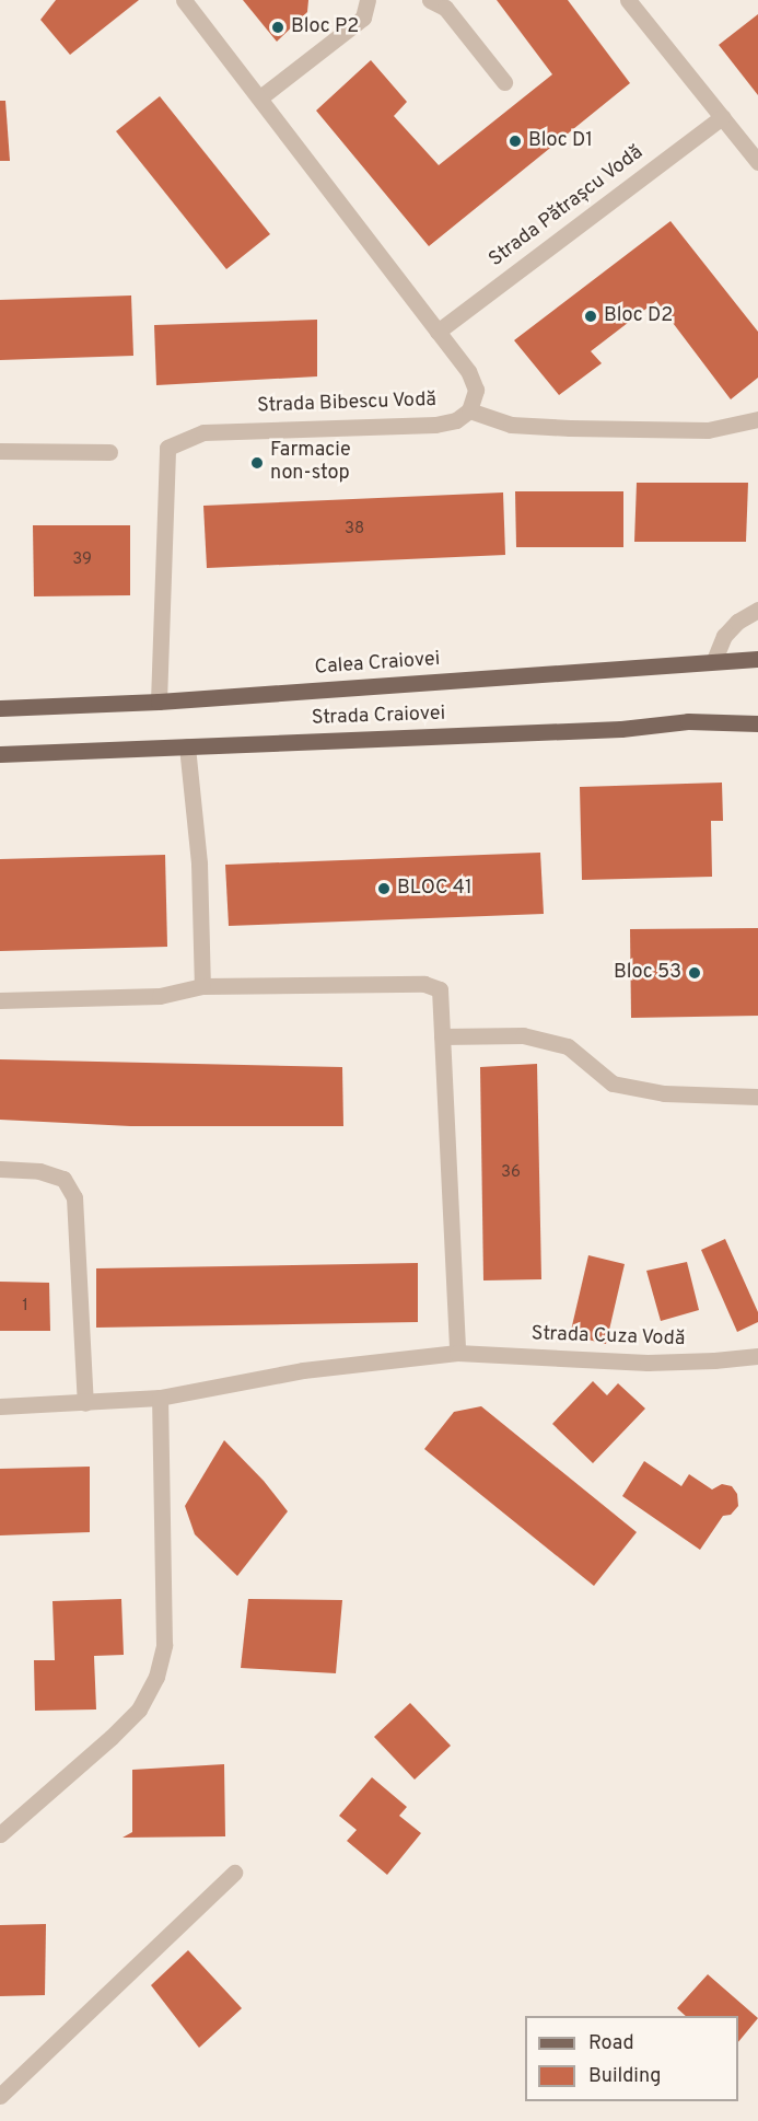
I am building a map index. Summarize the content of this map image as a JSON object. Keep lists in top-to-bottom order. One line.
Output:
{"streets":{"main road":["Calea Craiovei","Strada Craiovei"],"street":["Strada Pătrașcu Vodă","Strada Bibescu Vodă","Strada Cuza Vodă"]},"crossings":[["Strada Bibescu Vodă","Calea Craiovei"]],"places":["Bloc P2","Bloc D1","Bloc D2","Farmacie non-stop","BLOC 41","Bloc 53"],"house_numbers":["38","39","36","1"],"legend":["Road","Building"]}
